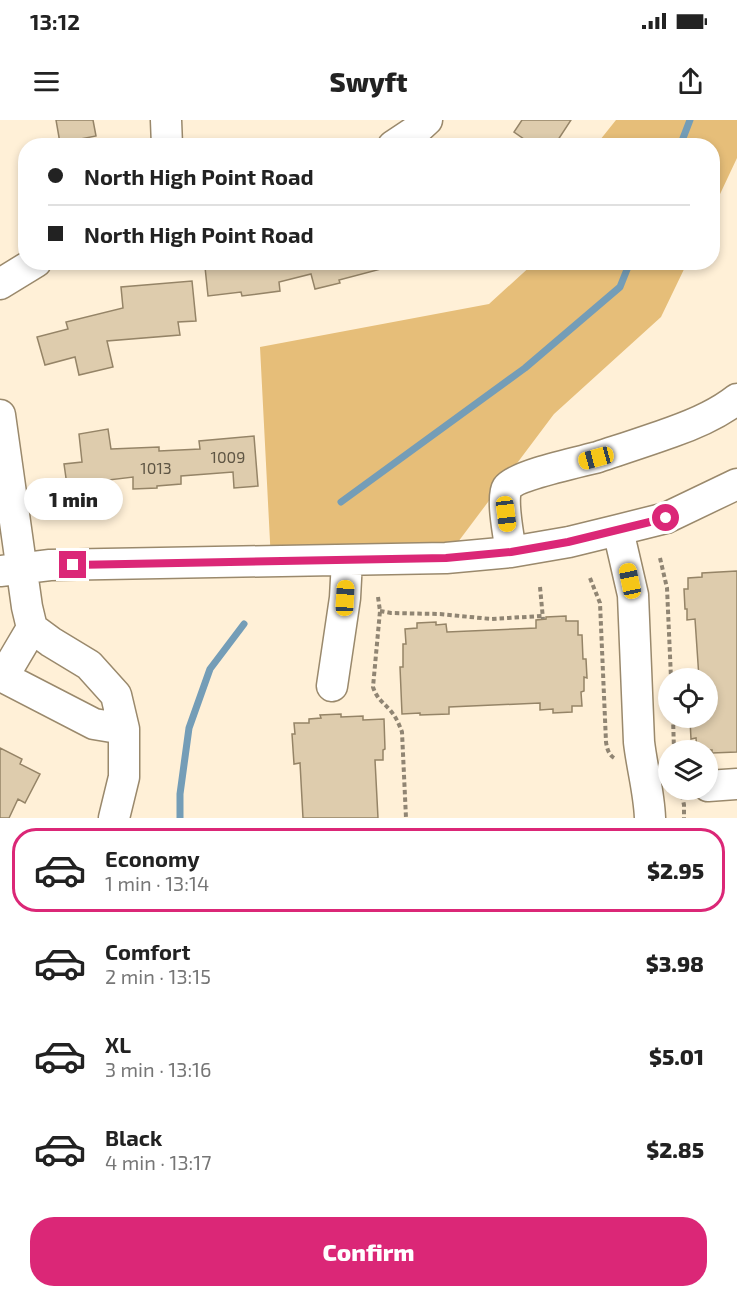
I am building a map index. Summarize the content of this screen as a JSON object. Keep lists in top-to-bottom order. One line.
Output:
{"house_numbers":["1009","1013"],"page":{"status":"13:12","header":"Swyft","banner":["North High Point Road","North High Point Road"],"bubble":"1 min","list":[{"name":"Economy","note":"1 min · 13:14","value":"$2.95"},{"name":"Comfort","note":"2 min · 13:15","value":"$3.98"},{"name":"XL","note":"3 min · 13:16","value":"$5.01"},{"name":"Black","note":"4 min · 13:17","value":"$2.85"}],"buttons":"Confirm"}}
